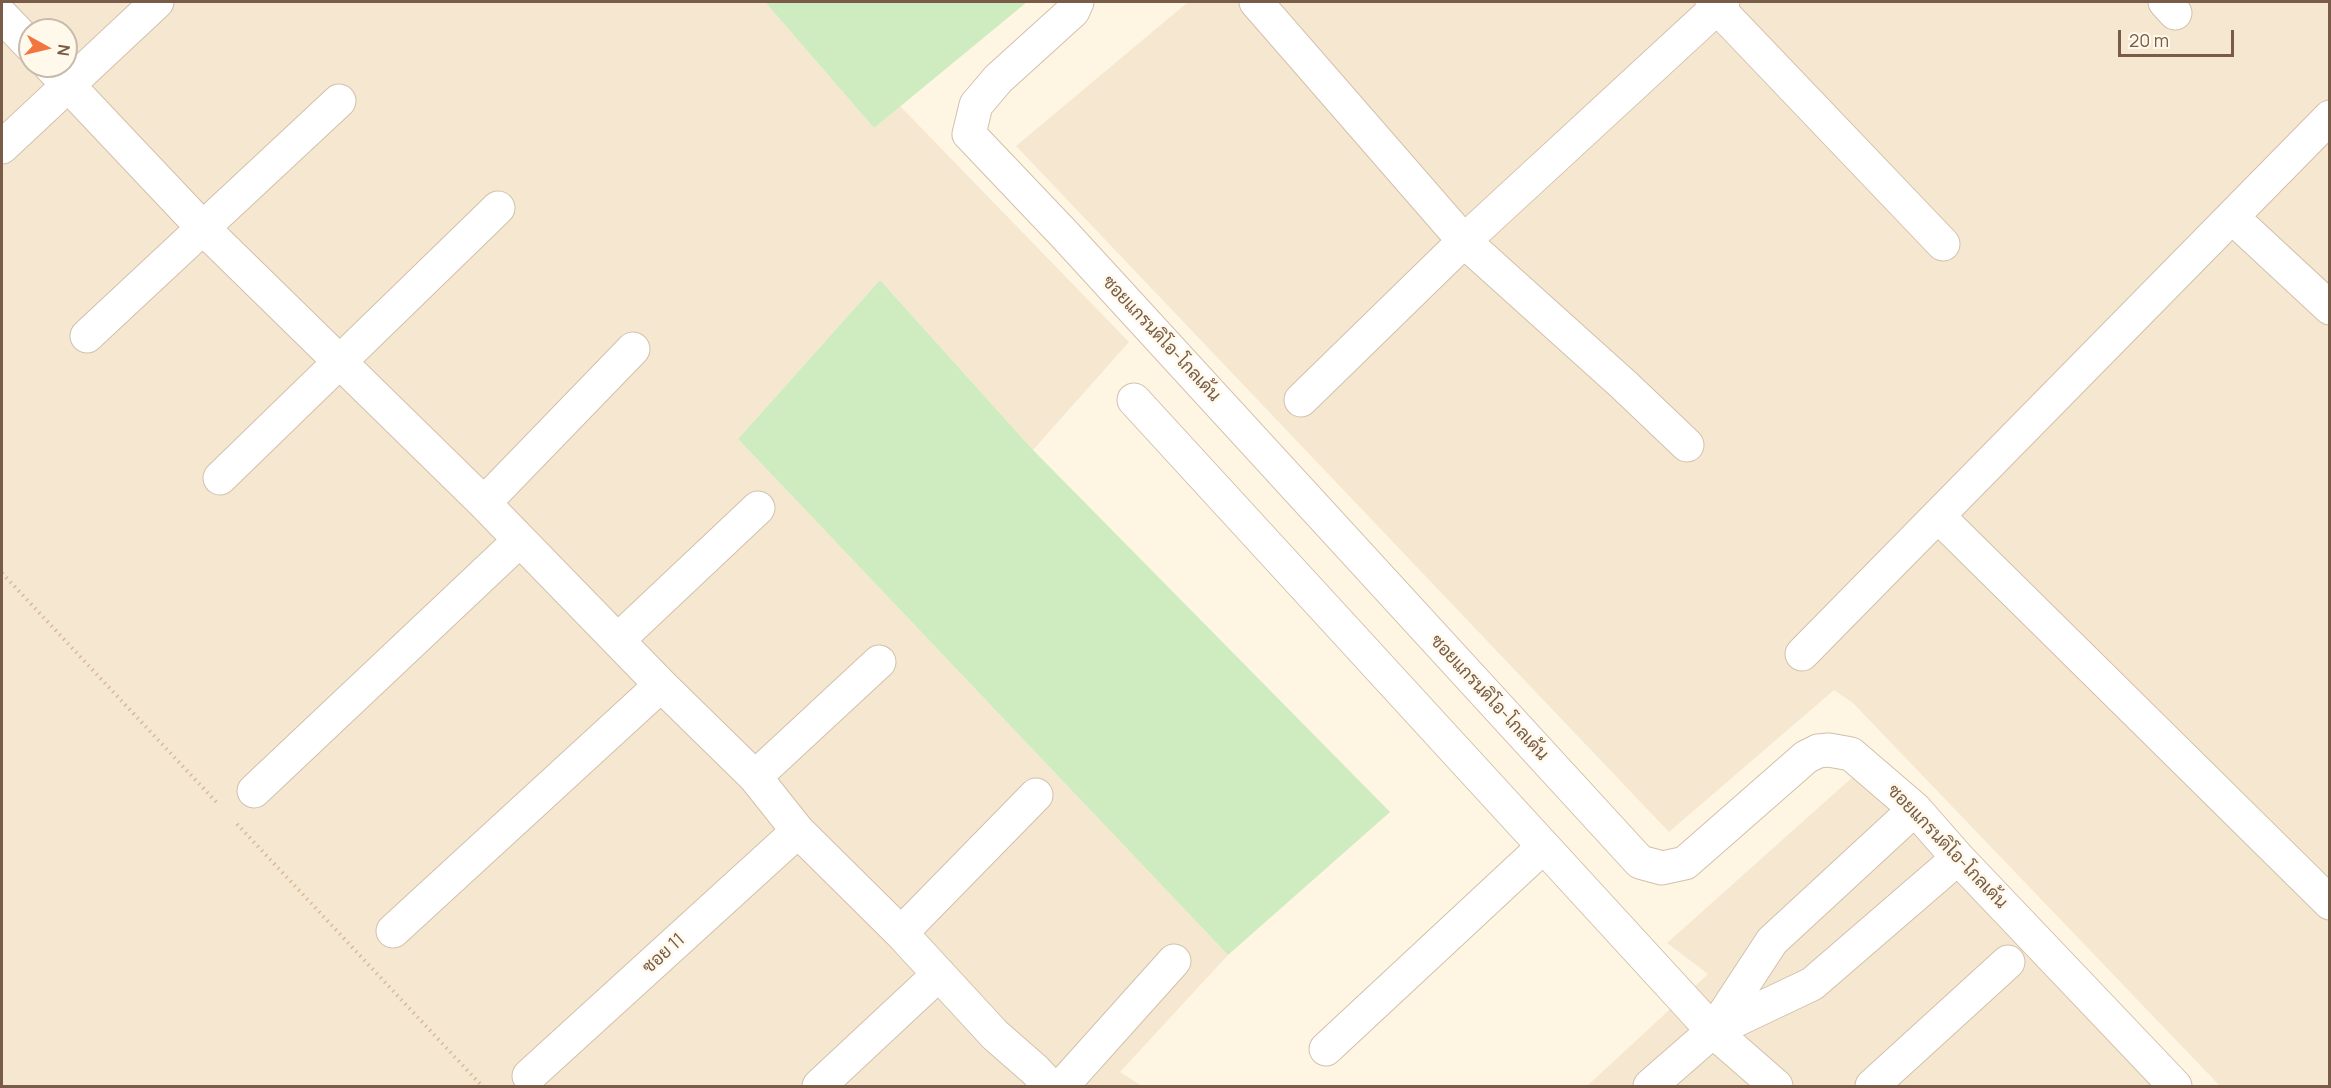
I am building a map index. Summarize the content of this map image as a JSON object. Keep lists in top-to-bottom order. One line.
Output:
{"streets":{"street":["ซอยแกรนดิโอ-โกลเด้น","ซอย 11"]},"scale_bar":"20 m","north":"right"}
